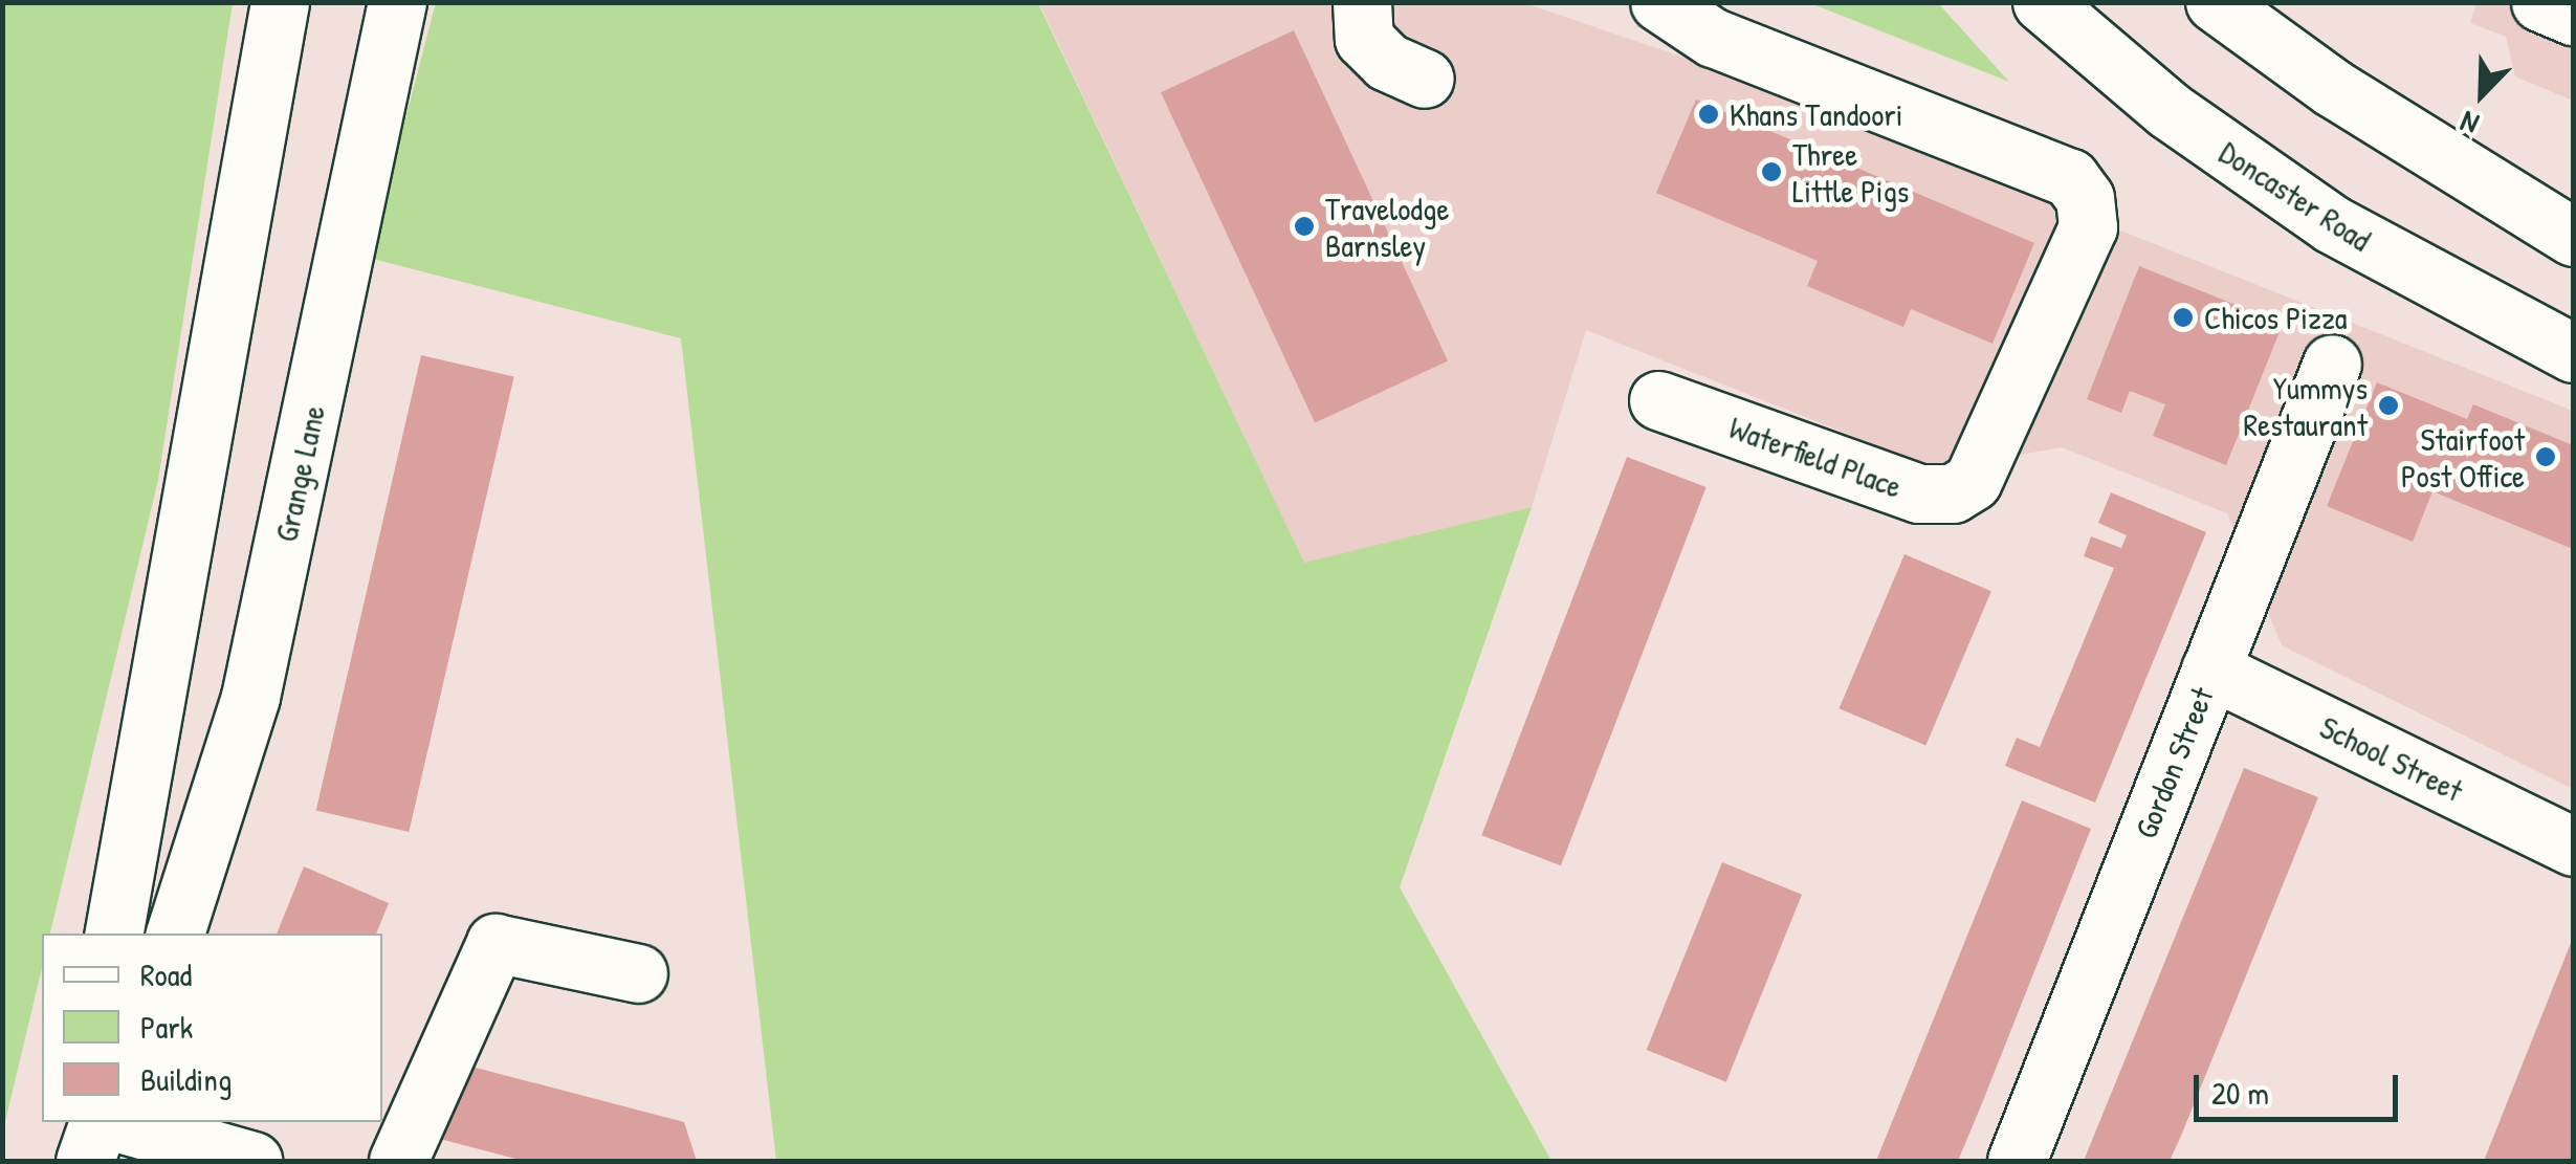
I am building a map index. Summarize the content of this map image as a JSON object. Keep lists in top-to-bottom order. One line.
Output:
{"streets":{"main road":["Doncaster Road","Waterfield Place","Grange Lane","School Street","Gordon Street"]},"crossings":[["School Street","Gordon Street"]],"places":["Khans Tandoori","Three Little Pigs","Travelodge Barnsley","Chicos Pizza","Yummys Restaurant","Stairfoot Post Office"],"legend":["Road","Park","Building"],"scale_bar":"20 m","north":"bottom left"}
